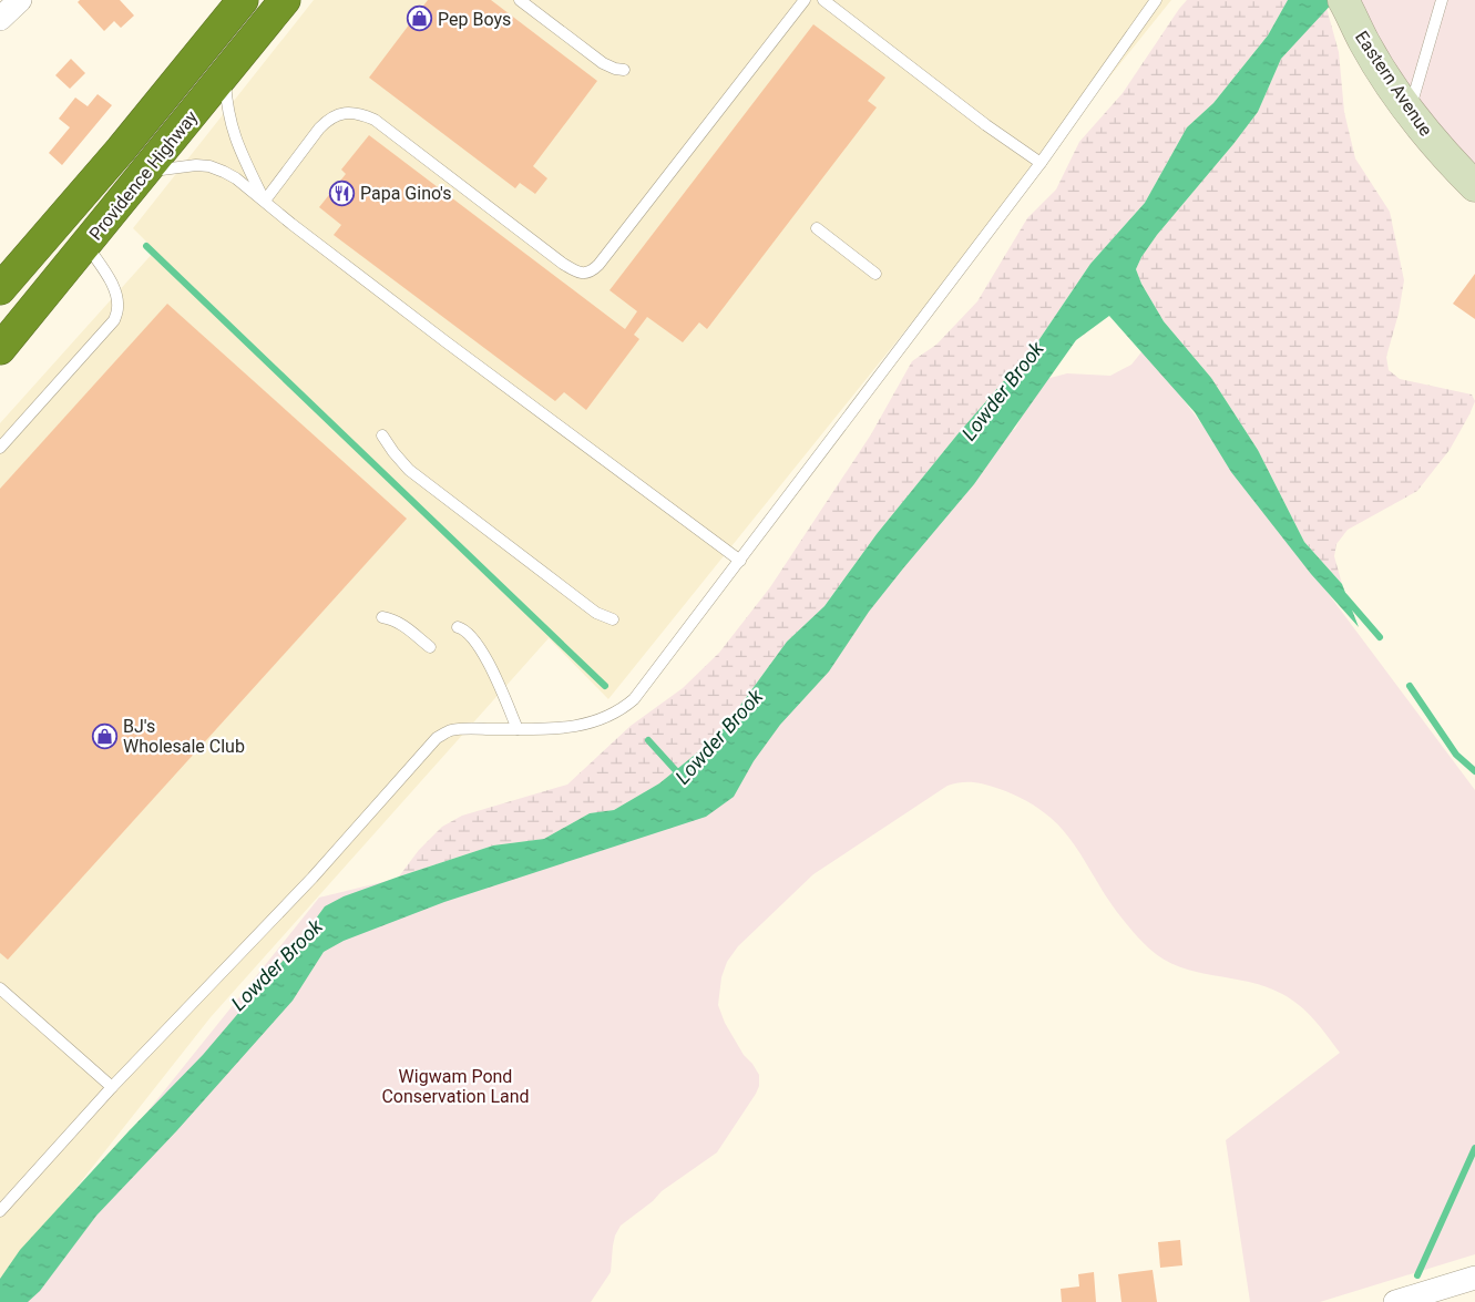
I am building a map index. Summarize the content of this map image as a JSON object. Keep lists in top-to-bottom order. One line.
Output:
{"streets":{"highway":["Providence Highway"],"main road":["Eastern Avenue"]},"water":["Lowder Brook"],"parks":["Wigwam Pond Conservation Land"],"places":{"shop":["Pep Boys","BJ's Wholesale Club"],"restaurant":["Papa Gino's"]}}
